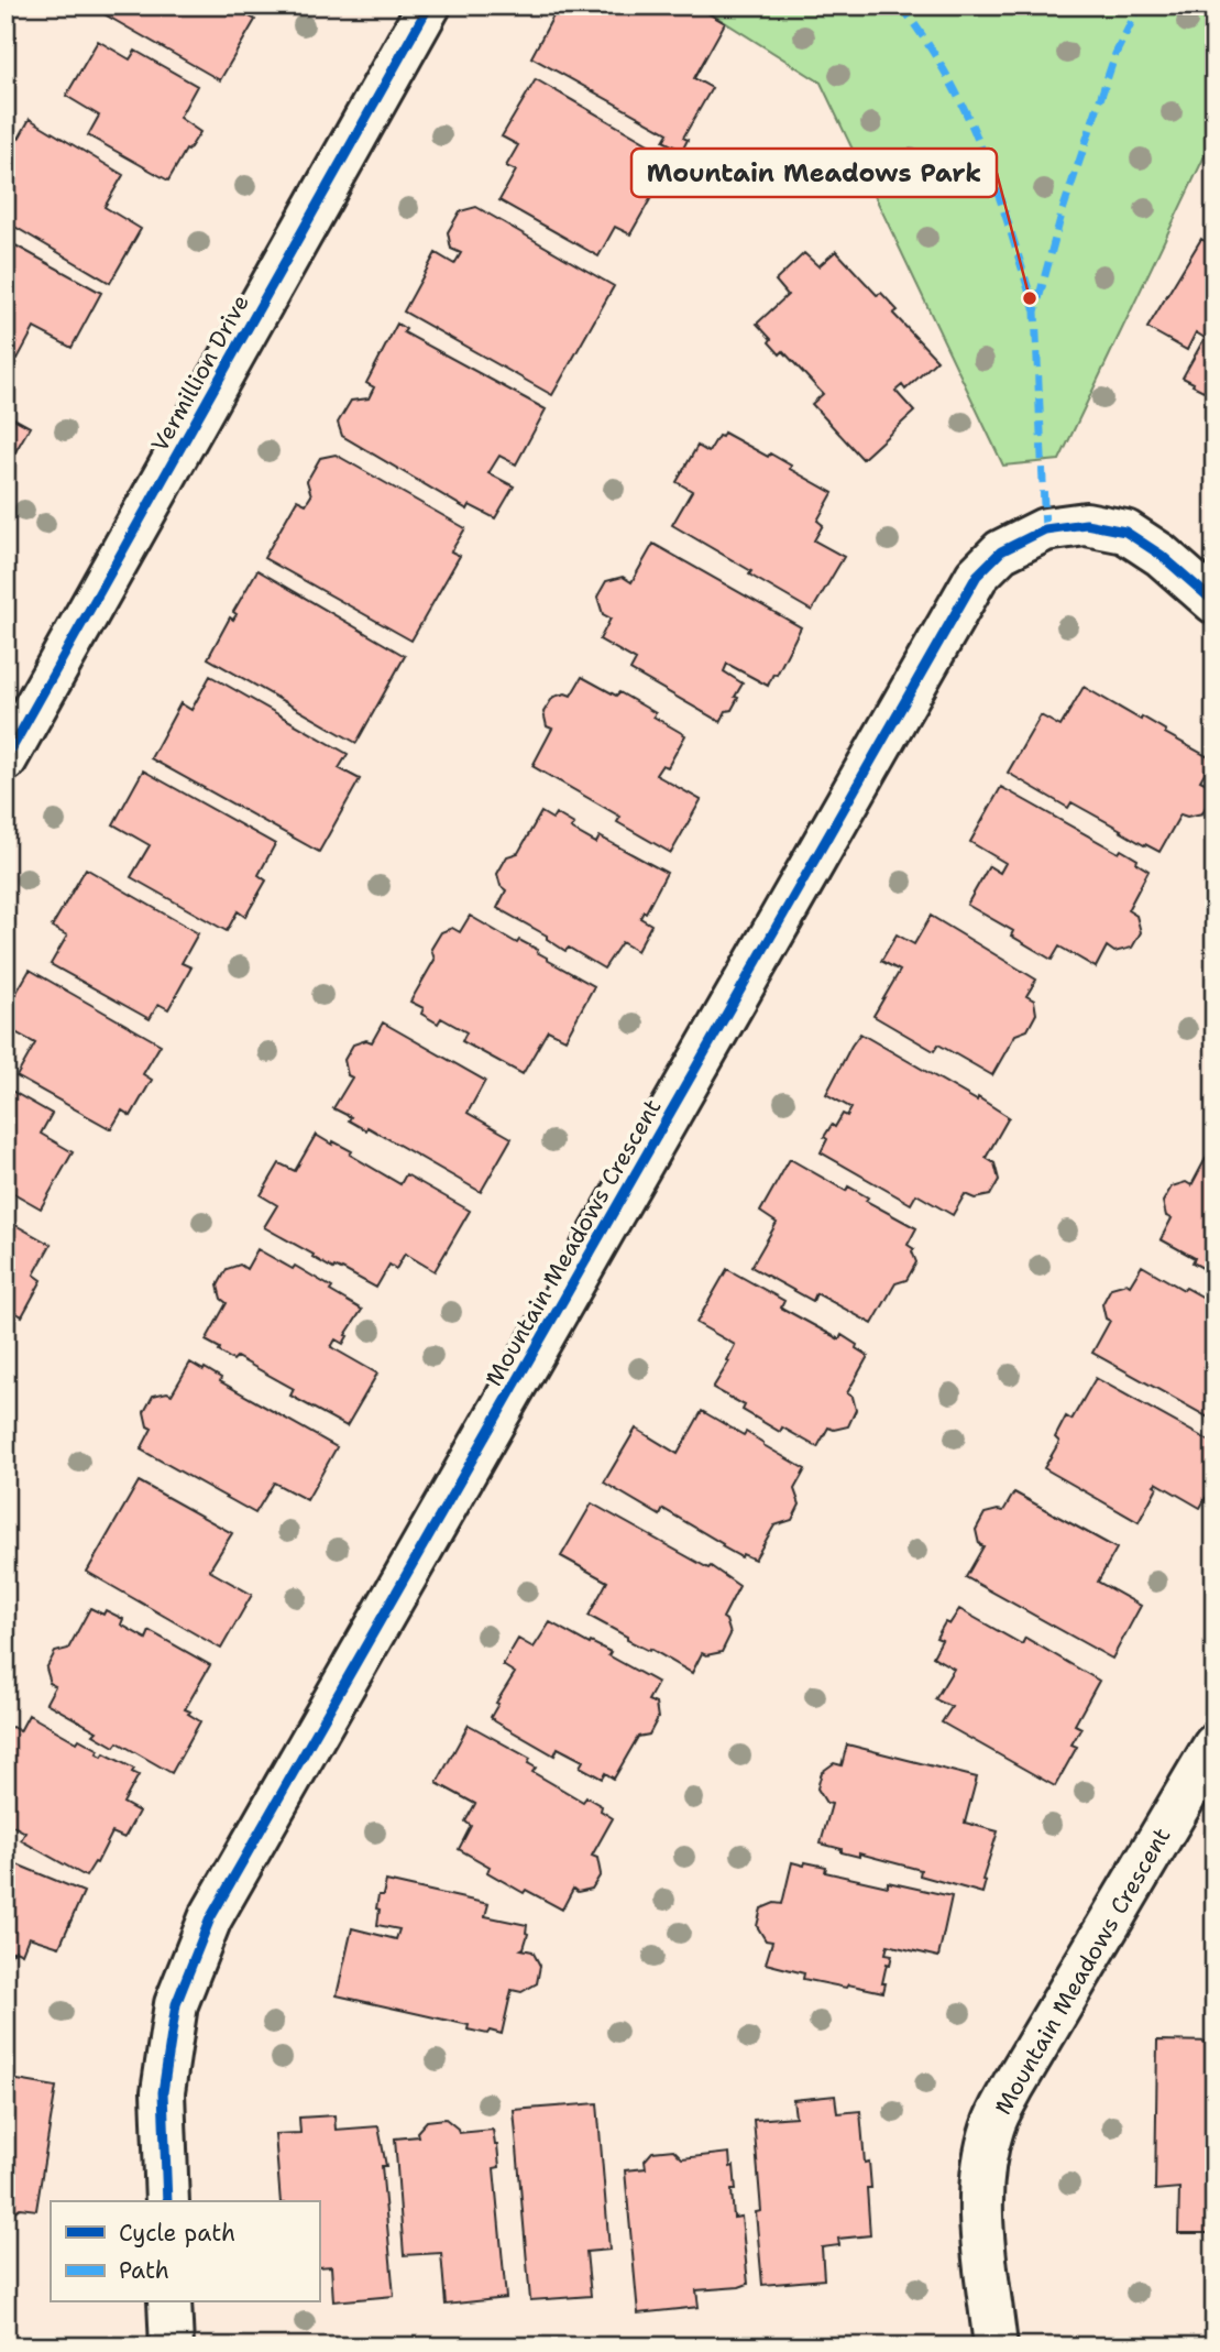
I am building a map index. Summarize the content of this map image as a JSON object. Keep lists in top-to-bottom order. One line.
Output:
{"streets":{"street":["Vermillion Drive","Mountain Meadows Crescent"]},"places":["Mountain Meadows Park"],"legend":["Cycle path","Path"]}
